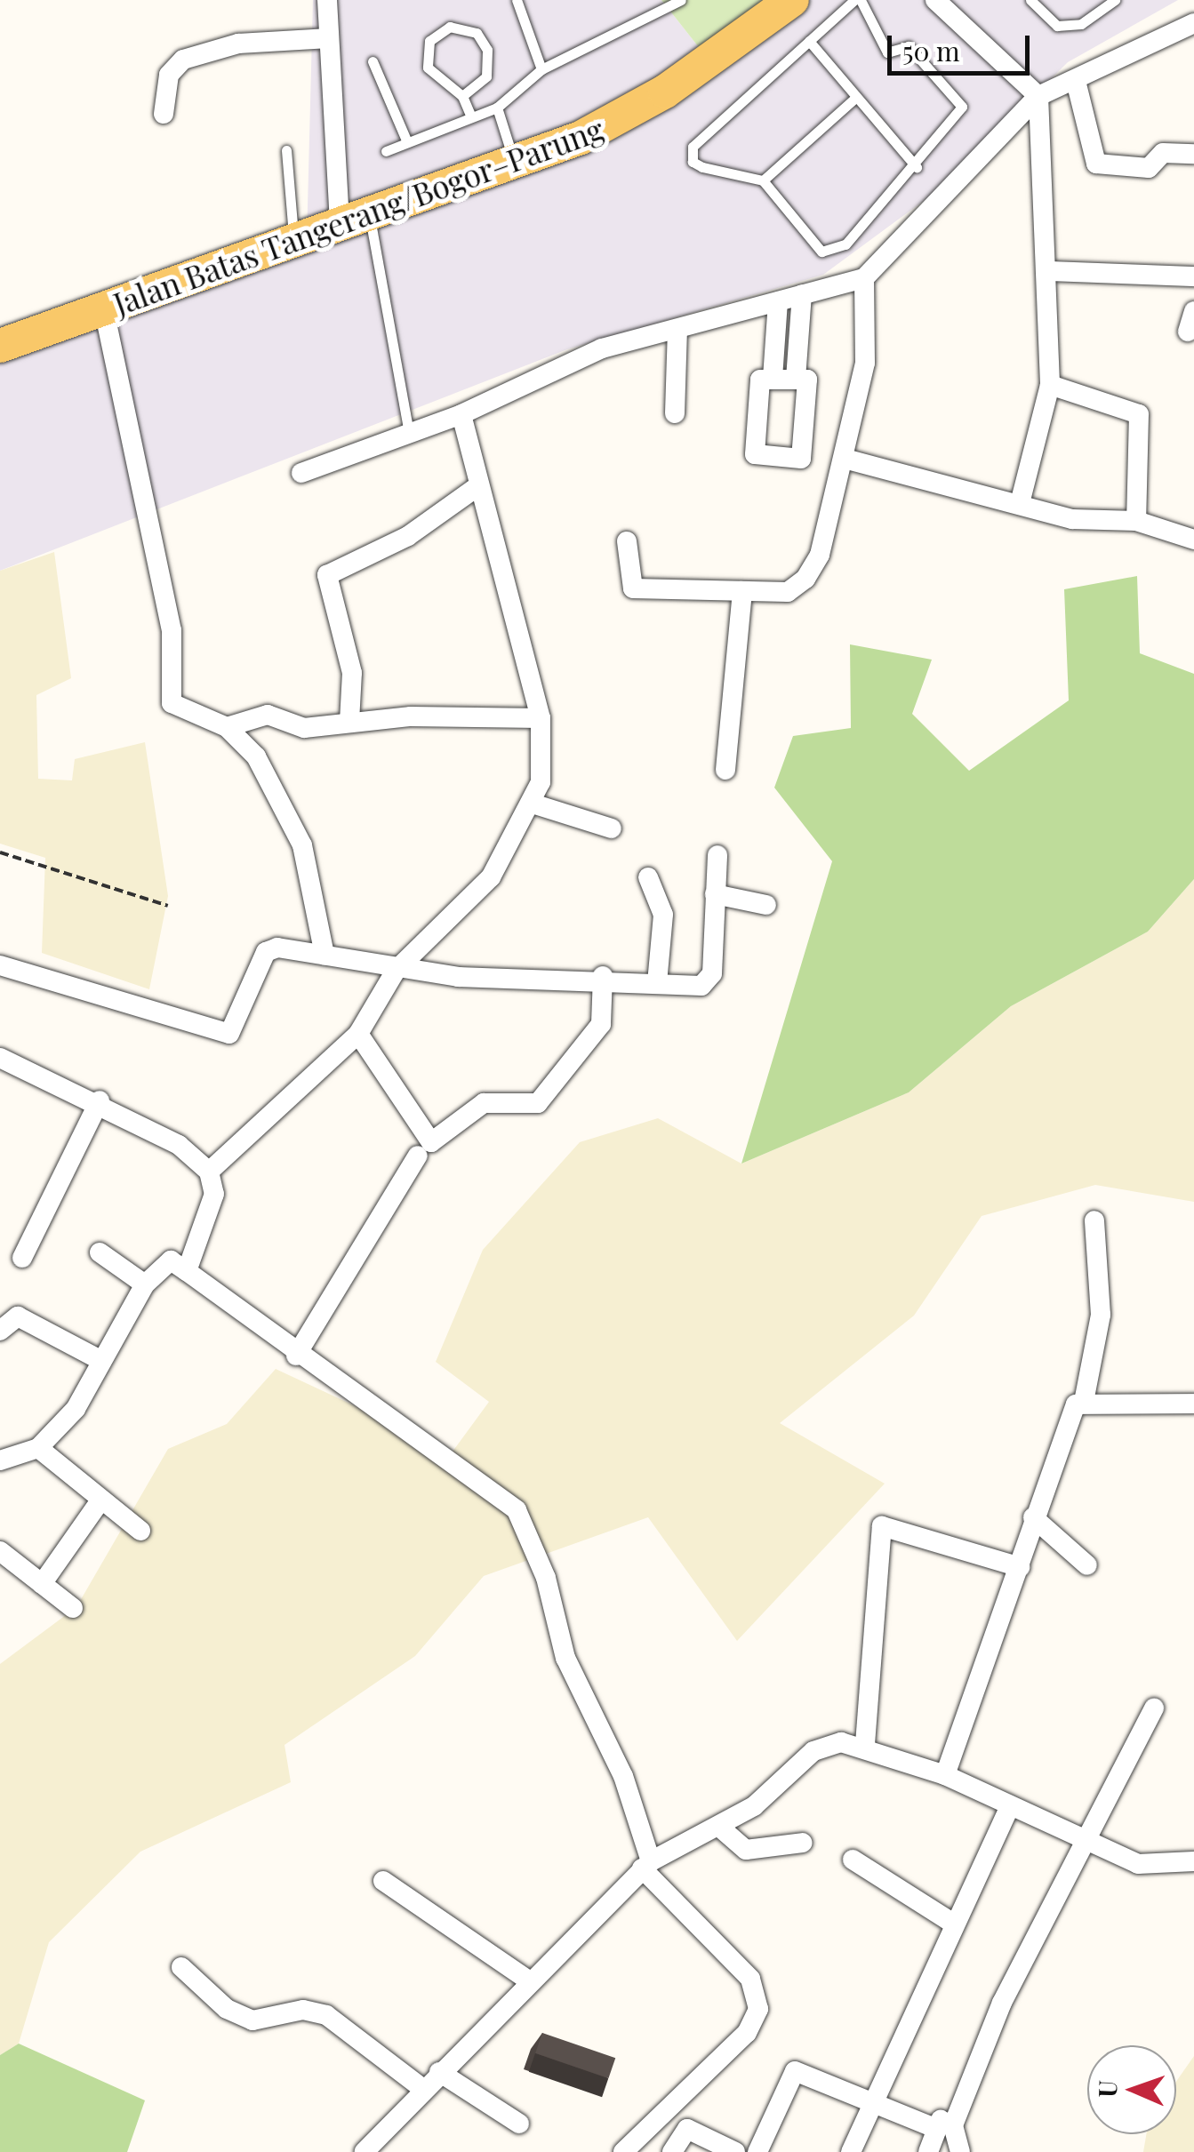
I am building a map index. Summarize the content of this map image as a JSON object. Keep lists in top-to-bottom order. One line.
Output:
{"streets":{"main road":["Jalan Batas Tangerang/Bogor–Parung"]},"scale_bar":"50 m","north":"left"}
